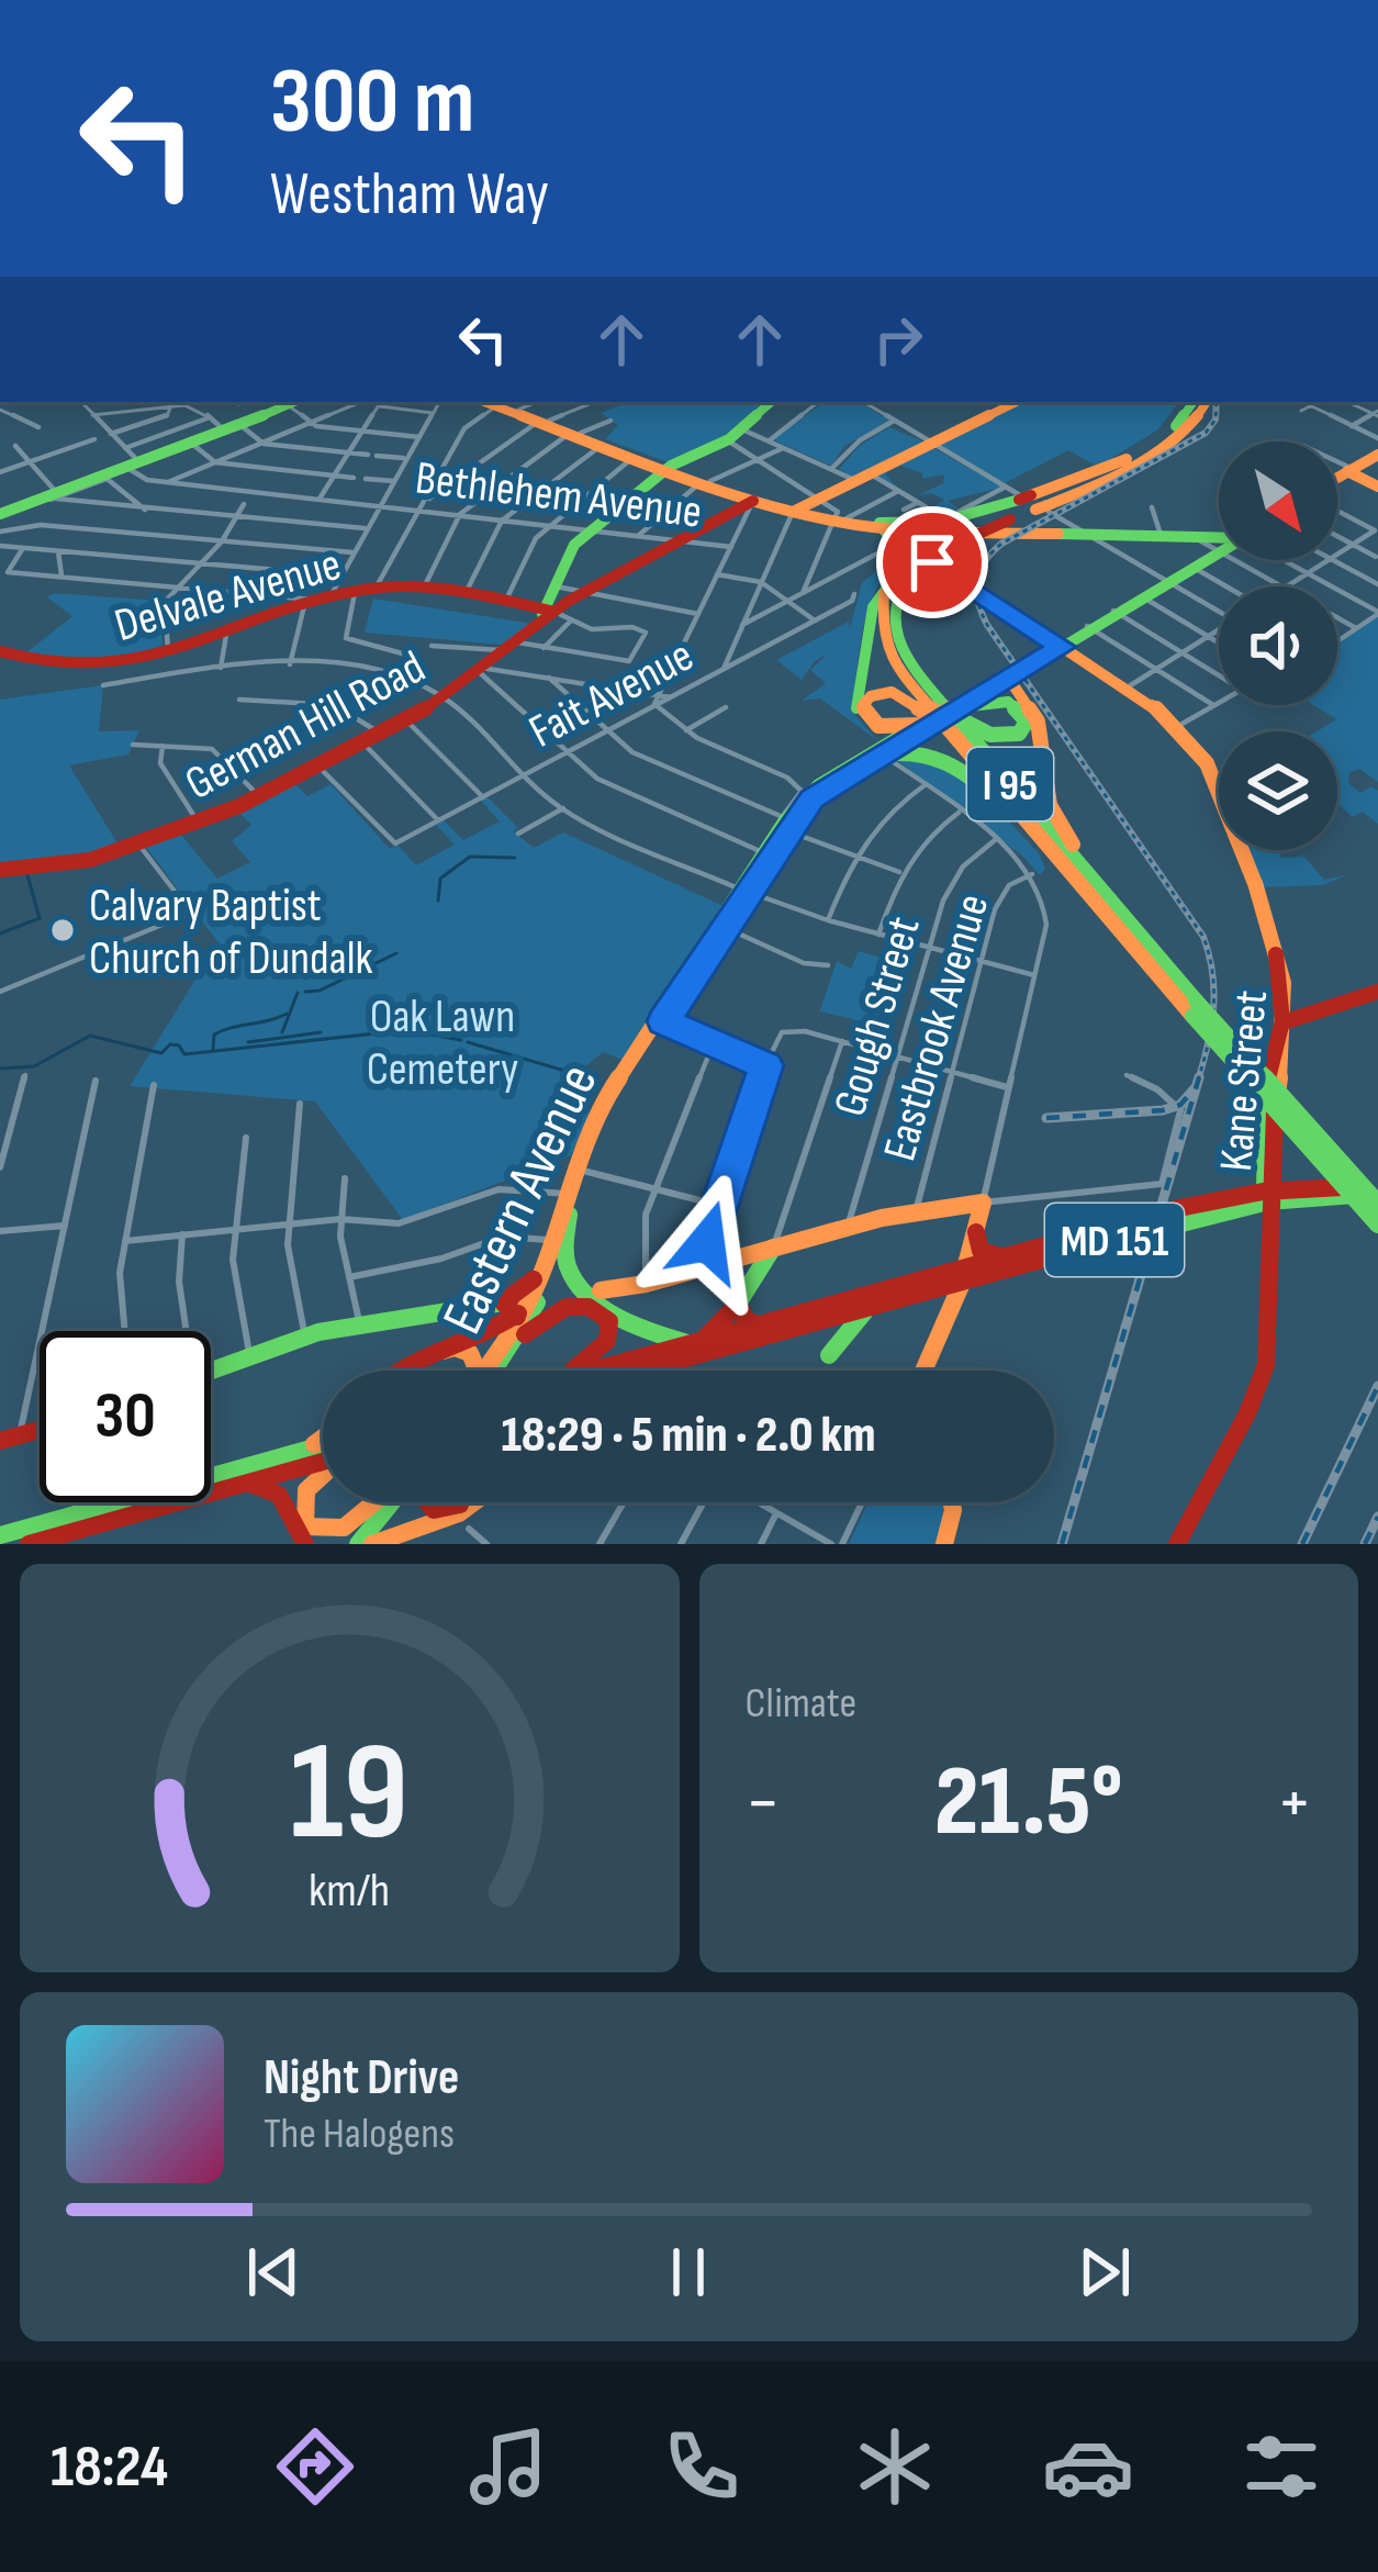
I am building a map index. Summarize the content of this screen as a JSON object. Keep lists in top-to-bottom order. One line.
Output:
{"streets":{"main road":["Delvale Avenue","German Hill Road","I 95","Kane Street","Eastern Avenue","MD 151"],"street":["Bethlehem Avenue","Fait Avenue","Gough Street","Eastbrook Avenue"]},"crossings":[["Delvale Avenue","German Hill Road"],["Fait Avenue","German Hill Road"],["I 95","MD 151"],["Kane Street","Eastern Avenue"],["Kane Street","MD 151"]],"parks":["Oak Lawn Cemetery"],"places":["Calvary Baptist Church of Dundalk"],"north":"bottom right","page":{"turn":["300 m","Westham Way"],"limit":"30","trip":"18:29 · 5 min · 2.0 km","tile":"Climate","heat":["−","21.5°","+"],"song":["Night Drive","The Halogens"],"tabs":"18:24","gauge":["19","km/h"]}}
